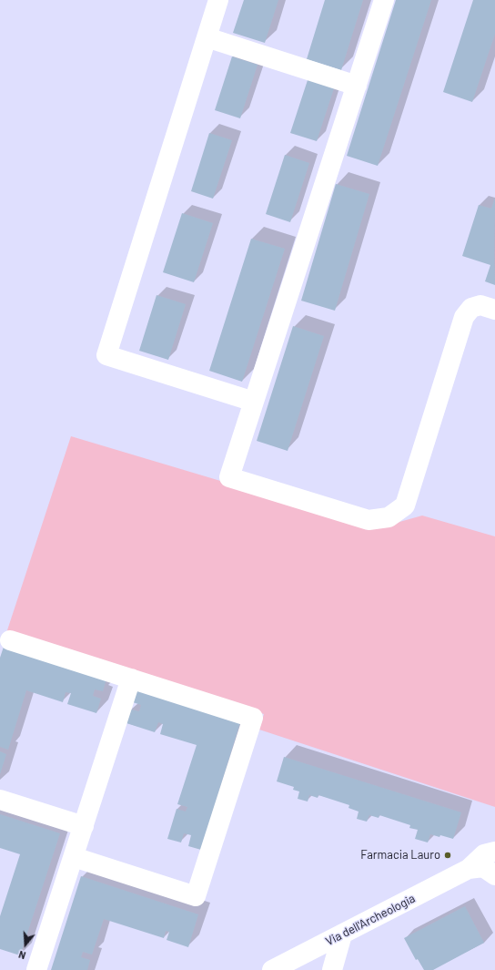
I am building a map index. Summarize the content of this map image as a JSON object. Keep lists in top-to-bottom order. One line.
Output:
{"streets":{"street":["Via dell'Archeologia"]},"places":["Farmacia Lauro"],"north":"bottom"}
